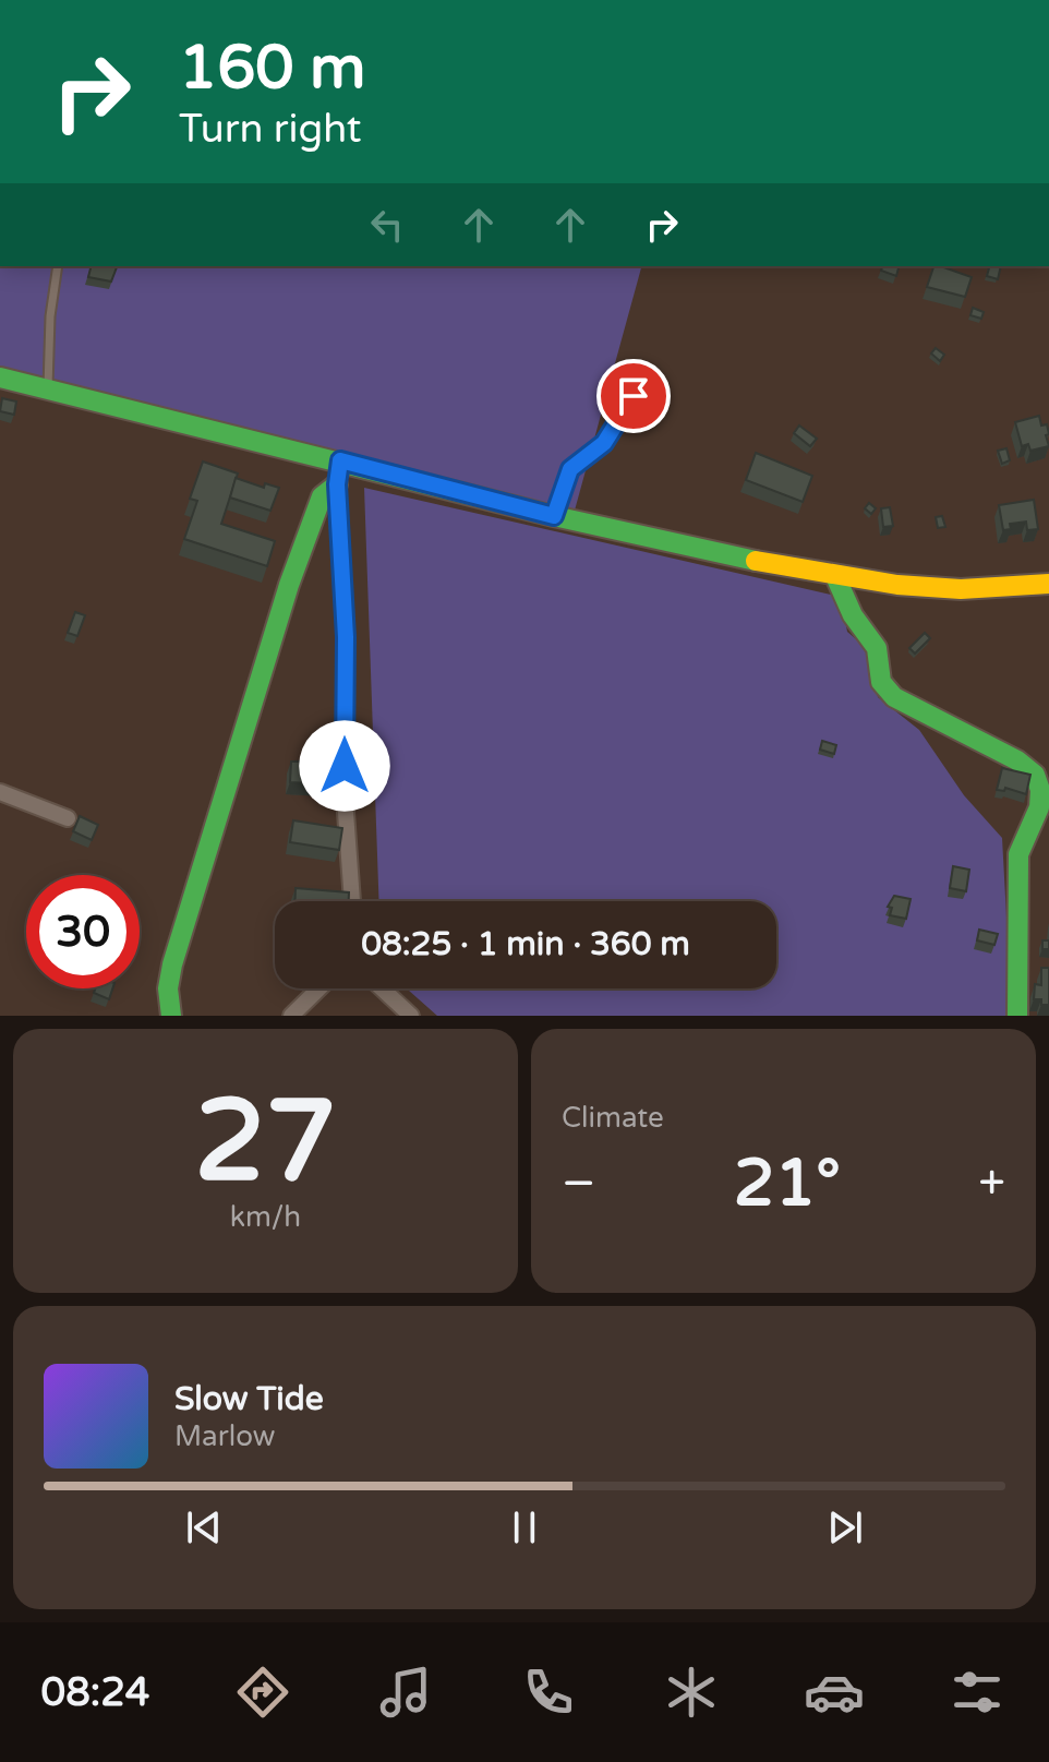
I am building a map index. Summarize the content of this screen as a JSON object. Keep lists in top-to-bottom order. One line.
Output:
{"page":{"turn":["160 m","Turn right"],"limit":"30","trip":"08:25 · 1 min · 360 m","tile":[["27","km/h"],"Climate"],"heat":["−","21°","+"],"song":["Slow Tide","Marlow"],"tabs":"08:24"}}
